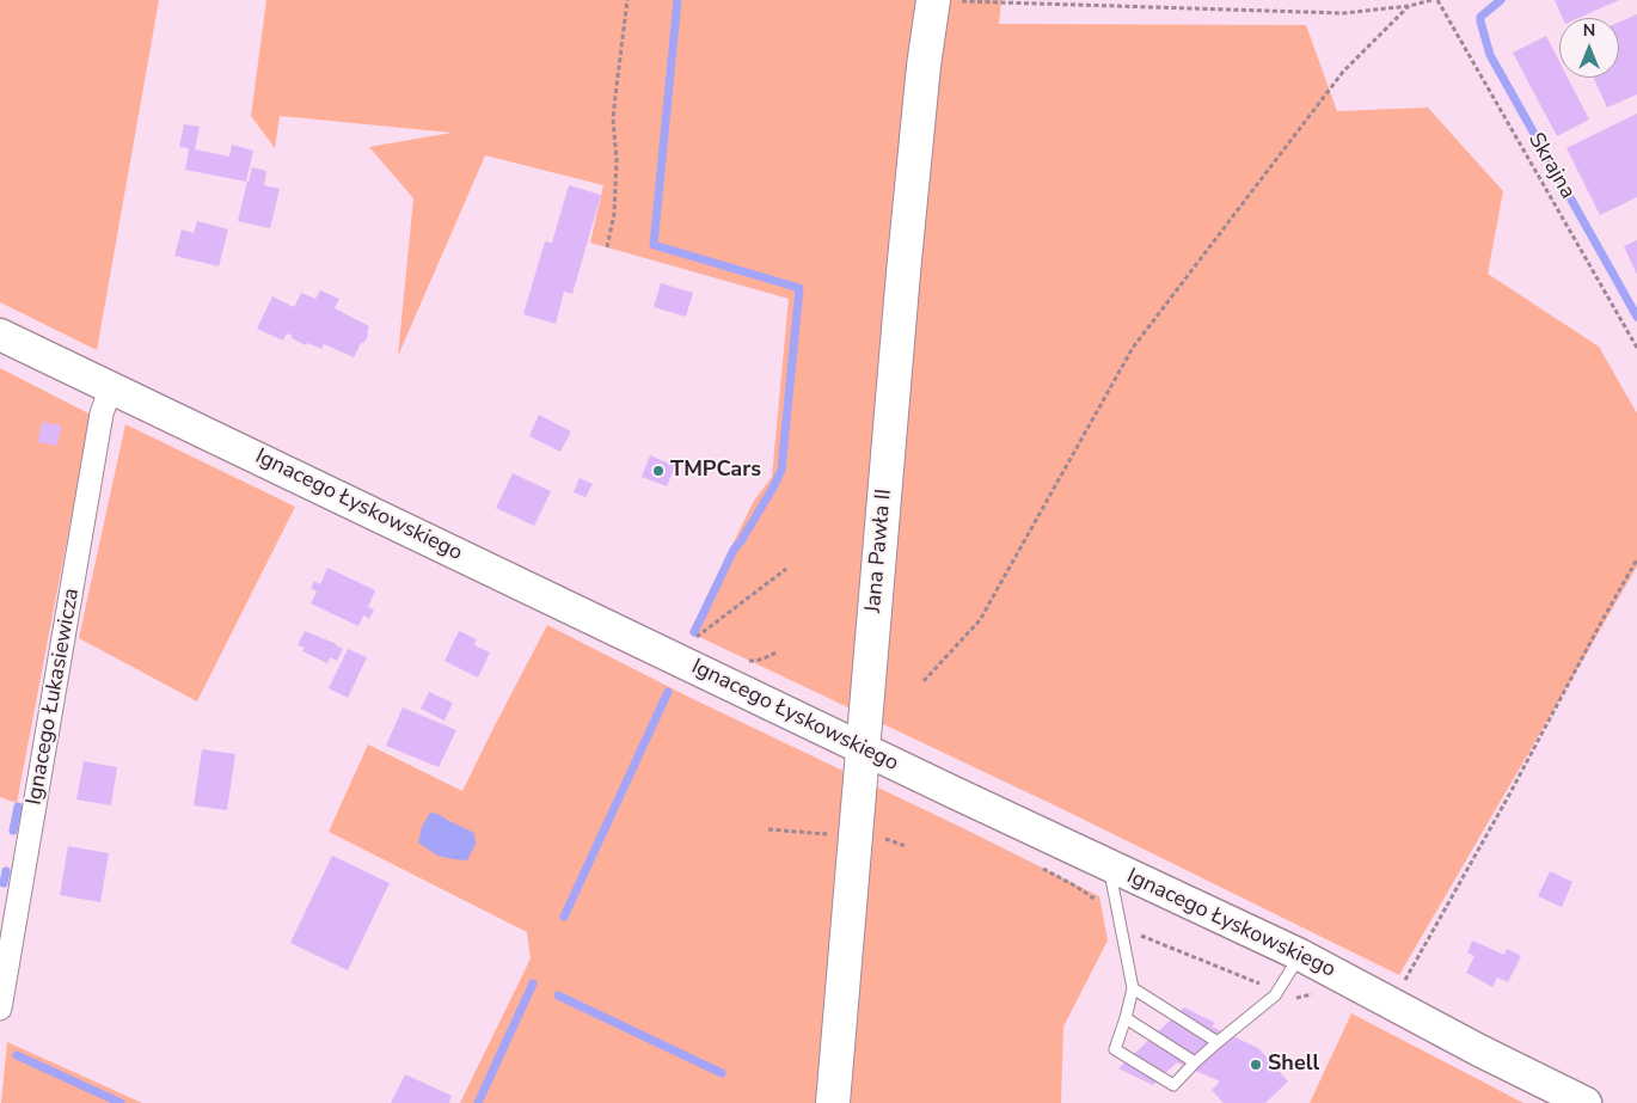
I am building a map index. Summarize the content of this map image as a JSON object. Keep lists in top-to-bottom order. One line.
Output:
{"streets":{"main road":["Jana Pawła II"],"street":["Ignacego Łyskowskiego","Ignacego Łukasiewicza"],"path":["Skrajna"]},"crossings":[["Ignacego Łyskowskiego","Jana Pawła II"],["Ignacego Łyskowskiego","Ignacego Łukasiewicza"]],"places":["TMPCars","Shell"],"north":"top"}
